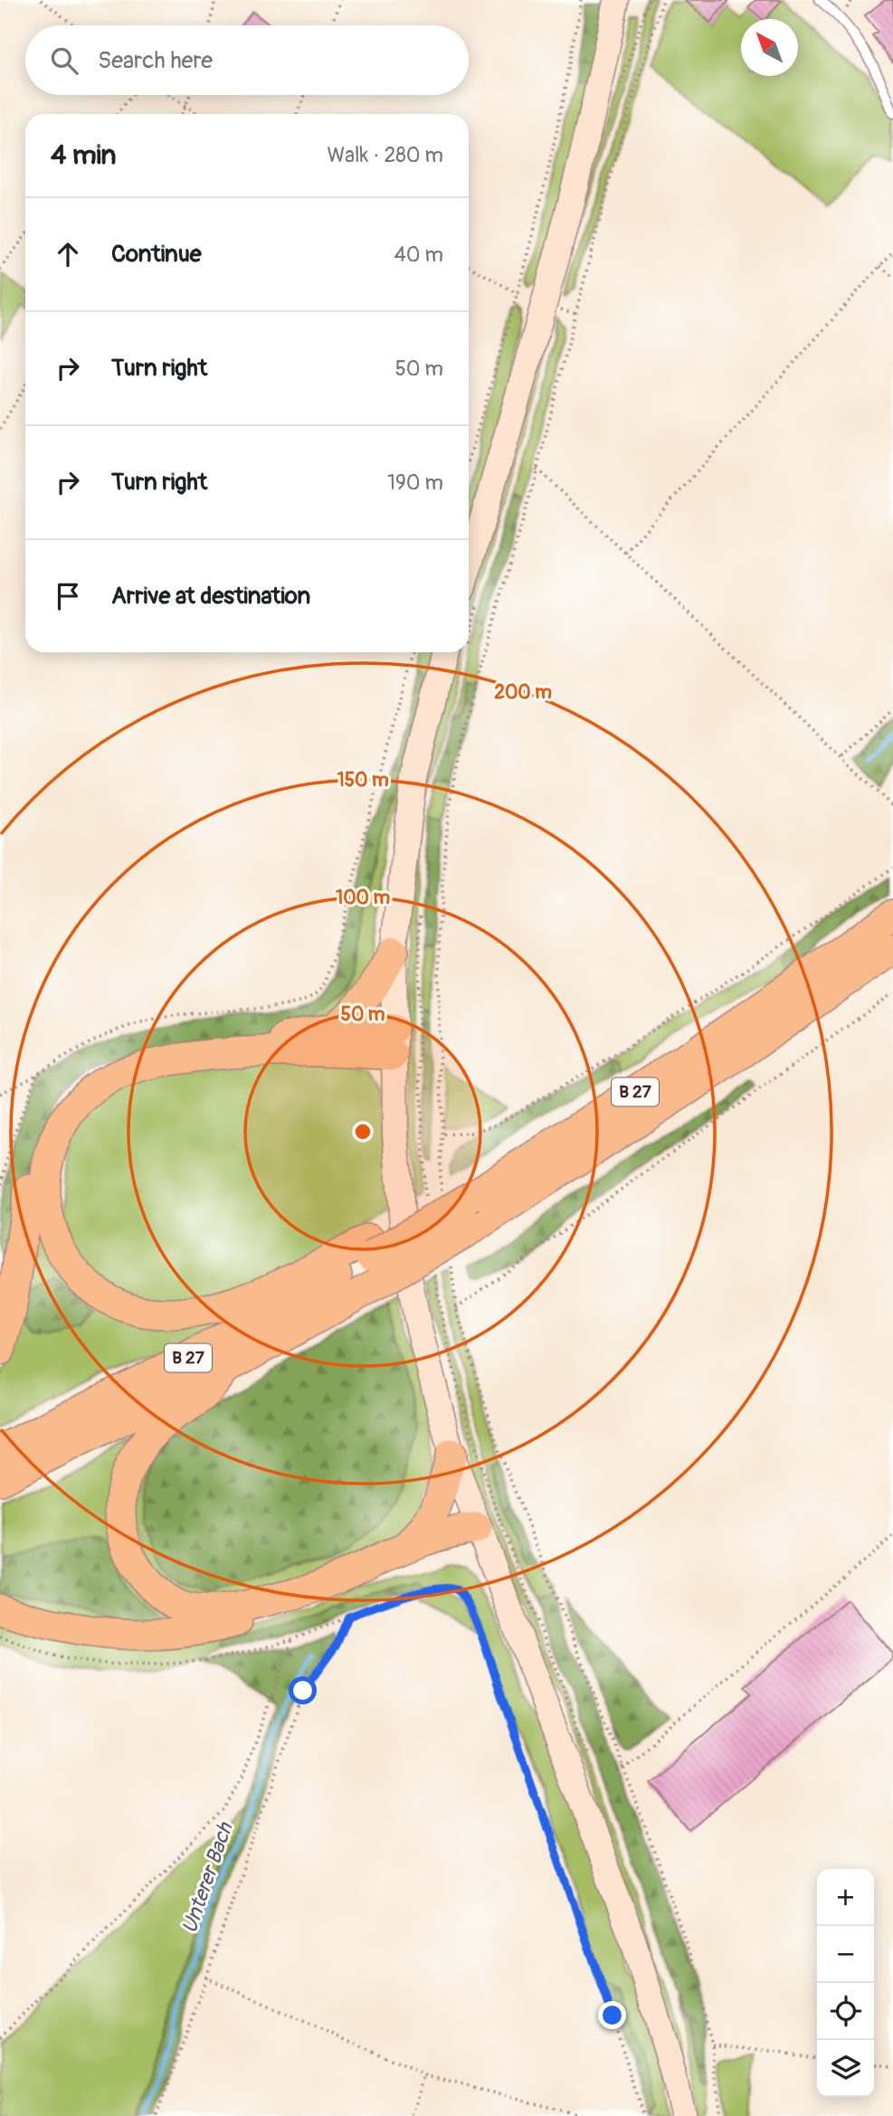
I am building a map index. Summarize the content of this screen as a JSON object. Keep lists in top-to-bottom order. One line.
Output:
{"streets":{"highway":["B 27"]},"water":["Unterer Bach"],"north":"top left","page":{"search":"Search here","heading":["4 min","Walk · 280 m"],"list":[["Continue","40 m"],["Turn right","50 m"],["Turn right","190 m"],"Arrive at destination"],"map_buttons":["+","−"]},"rings":["200 m","150 m","100 m","50 m"]}
